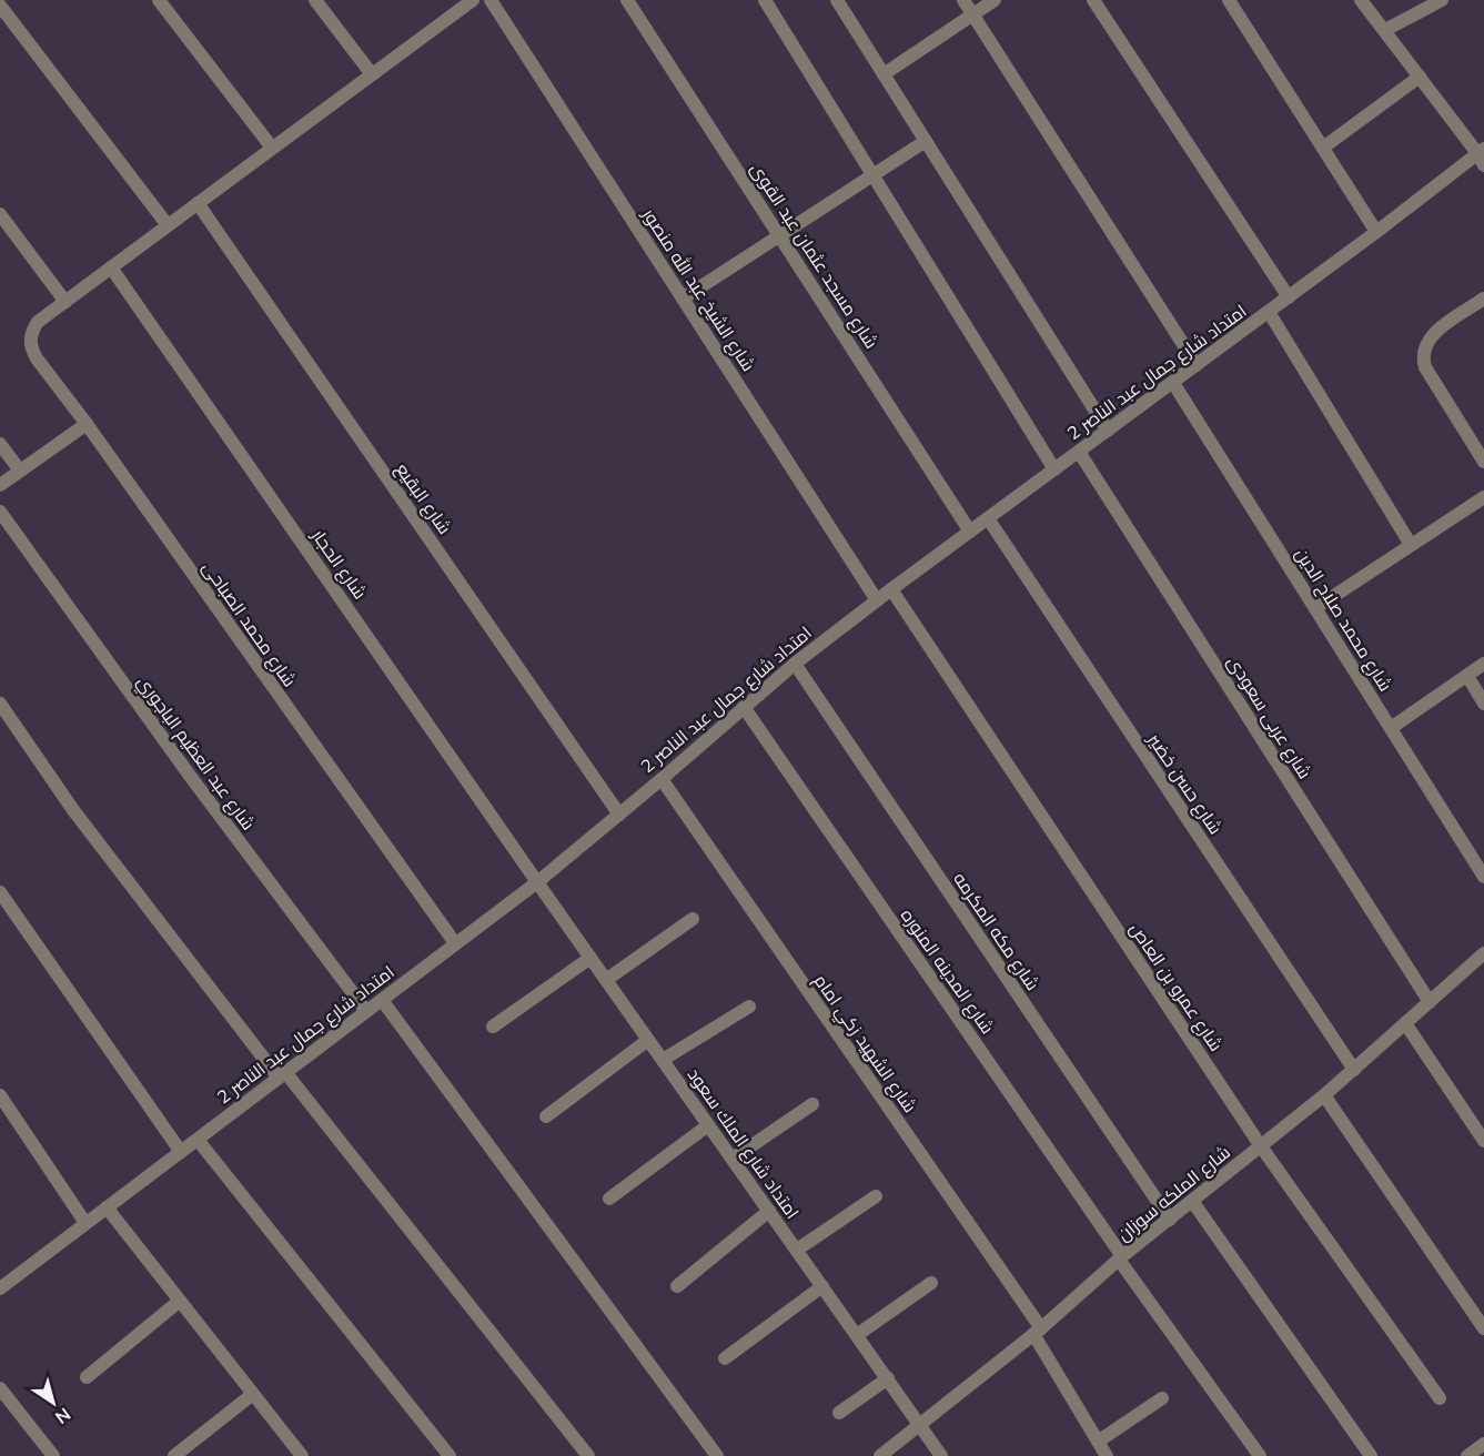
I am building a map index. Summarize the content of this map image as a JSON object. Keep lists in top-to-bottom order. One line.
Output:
{"streets":{"street":["شارع مسجد عثمان عبد القوى","شارع الشيخ عبد الله منصور","امتداد شارع جمال عبد الناصر 2","شارع البقيع","شارع الحجار","شارع محمد صلاح الدين","شارع محمد الصباحى","شارع عربى سعودى","شارع عبد العظيم الباجوري","شارع حسن خضير","شارع مكه المكرمه","شارع المدينه المنوره","شارع عمرو بن العاص","شارع الشهيد زكي امام","امتداد شارع الملك سعود","شارع الملكه سوزان"]},"crossings":[["شارع مسجد عثمان عبد القوى","امتداد شارع جمال عبد الناصر 2"],["شارع الشيخ عبد الله منصور","امتداد شارع جمال عبد الناصر 2"],["امتداد شارع جمال عبد الناصر 2","شارع البقيع"],["امتداد شارع جمال عبد الناصر 2","شارع الحجار"],["امتداد شارع جمال عبد الناصر 2","شارع محمد صلاح الدين"],["امتداد شارع جمال عبد الناصر 2","شارع محمد الصباحى"],["امتداد شارع جمال عبد الناصر 2","شارع عربى سعودى"],["امتداد شارع جمال عبد الناصر 2","شارع عبد العظيم الباجوري"],["امتداد شارع جمال عبد الناصر 2","شارع حسن خضير"],["امتداد شارع جمال عبد الناصر 2","شارع مكه المكرمه"],["امتداد شارع جمال عبد الناصر 2","شارع المدينه المنوره"],["امتداد شارع جمال عبد الناصر 2","شارع عمرو بن العاص"],["امتداد شارع جمال عبد الناصر 2","شارع الشهيد زكي امام"],["امتداد شارع جمال عبد الناصر 2","امتداد شارع الملك سعود"],["شارع الحجار","امتداد شارع الملك سعود"],["شارع عربى سعودى","شارع الملكه سوزان"],["شارع حسن خضير","شارع الملكه سوزان"],["شارع مكه المكرمه","شارع الملكه سوزان"],["شارع المدينه المنوره","شارع الملكه سوزان"],["شارع عمرو بن العاص","شارع الملكه سوزان"],["شارع الشهيد زكي امام","شارع الملكه سوزان"],["امتداد شارع الملك سعود","شارع الملكه سوزان"]],"north":"bottom right"}
